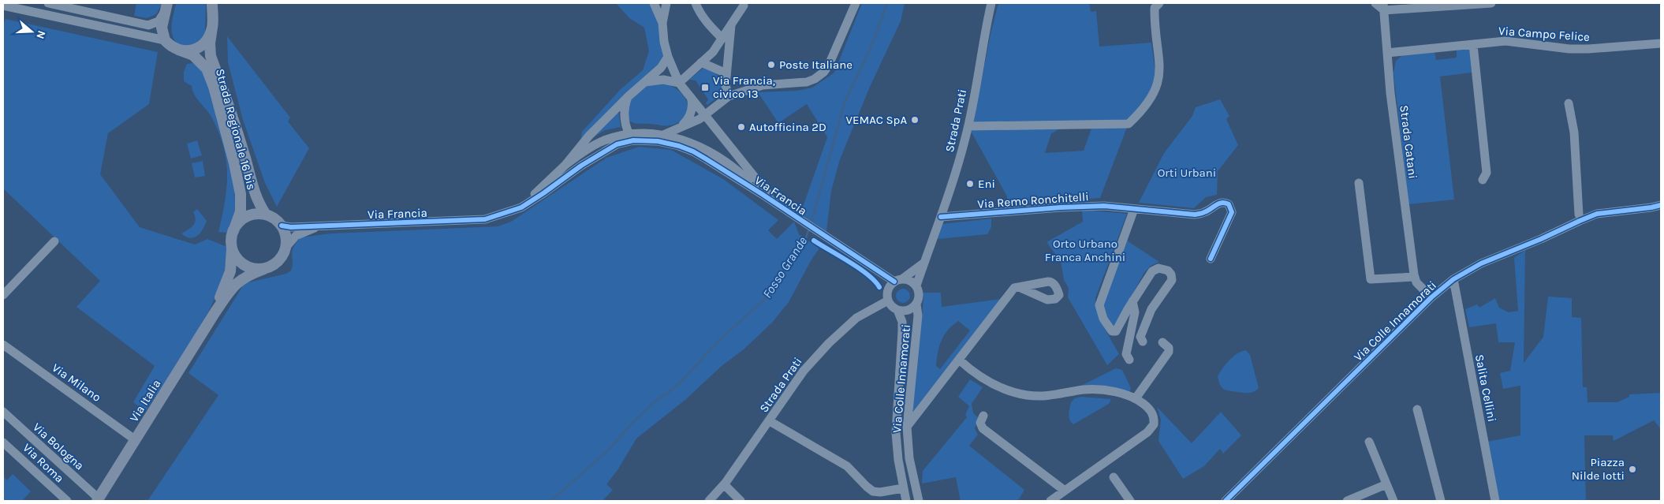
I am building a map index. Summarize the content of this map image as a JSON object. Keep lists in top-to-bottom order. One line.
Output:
{"streets":{"main road":["Strada Regionale 16 bis","Via Italia"],"street":["Via Campo Felice","Strada Prati","Strada Catani","Via Francia","Via Remo Ronchitelli","Via Colle Innamorati","Via Milano","Salita Cellini","Via Bologna","Via Roma"]},"crossings":[["Via Campo Felice","Strada Catani"],["Strada Prati","Via Francia"],["Strada Prati","Via Remo Ronchitelli"],["Strada Prati","Via Colle Innamorati"],["Strada Regionale 16 bis","Via Francia"],["Strada Regionale 16 bis","Via Italia"],["Strada Catani","Via Colle Innamorati"],["Via Francia","Via Colle Innamorati"],["Via Francia","Via Italia"],["Via Colle Innamorati","Salita Cellini"],["Via Milano","Via Italia"],["Via Italia","Via Bologna"]],"water":["Fosso Grande"],"parks":["Orti Urbani","Orto Urbano Franca Anchini"],"places":{"other":["Poste Italiane","VEMAC SpA","Autofficina 2D","Eni","Piazza Nilde Iotti"],"transit":["Via Francia, civico 13"]},"north":"right"}
